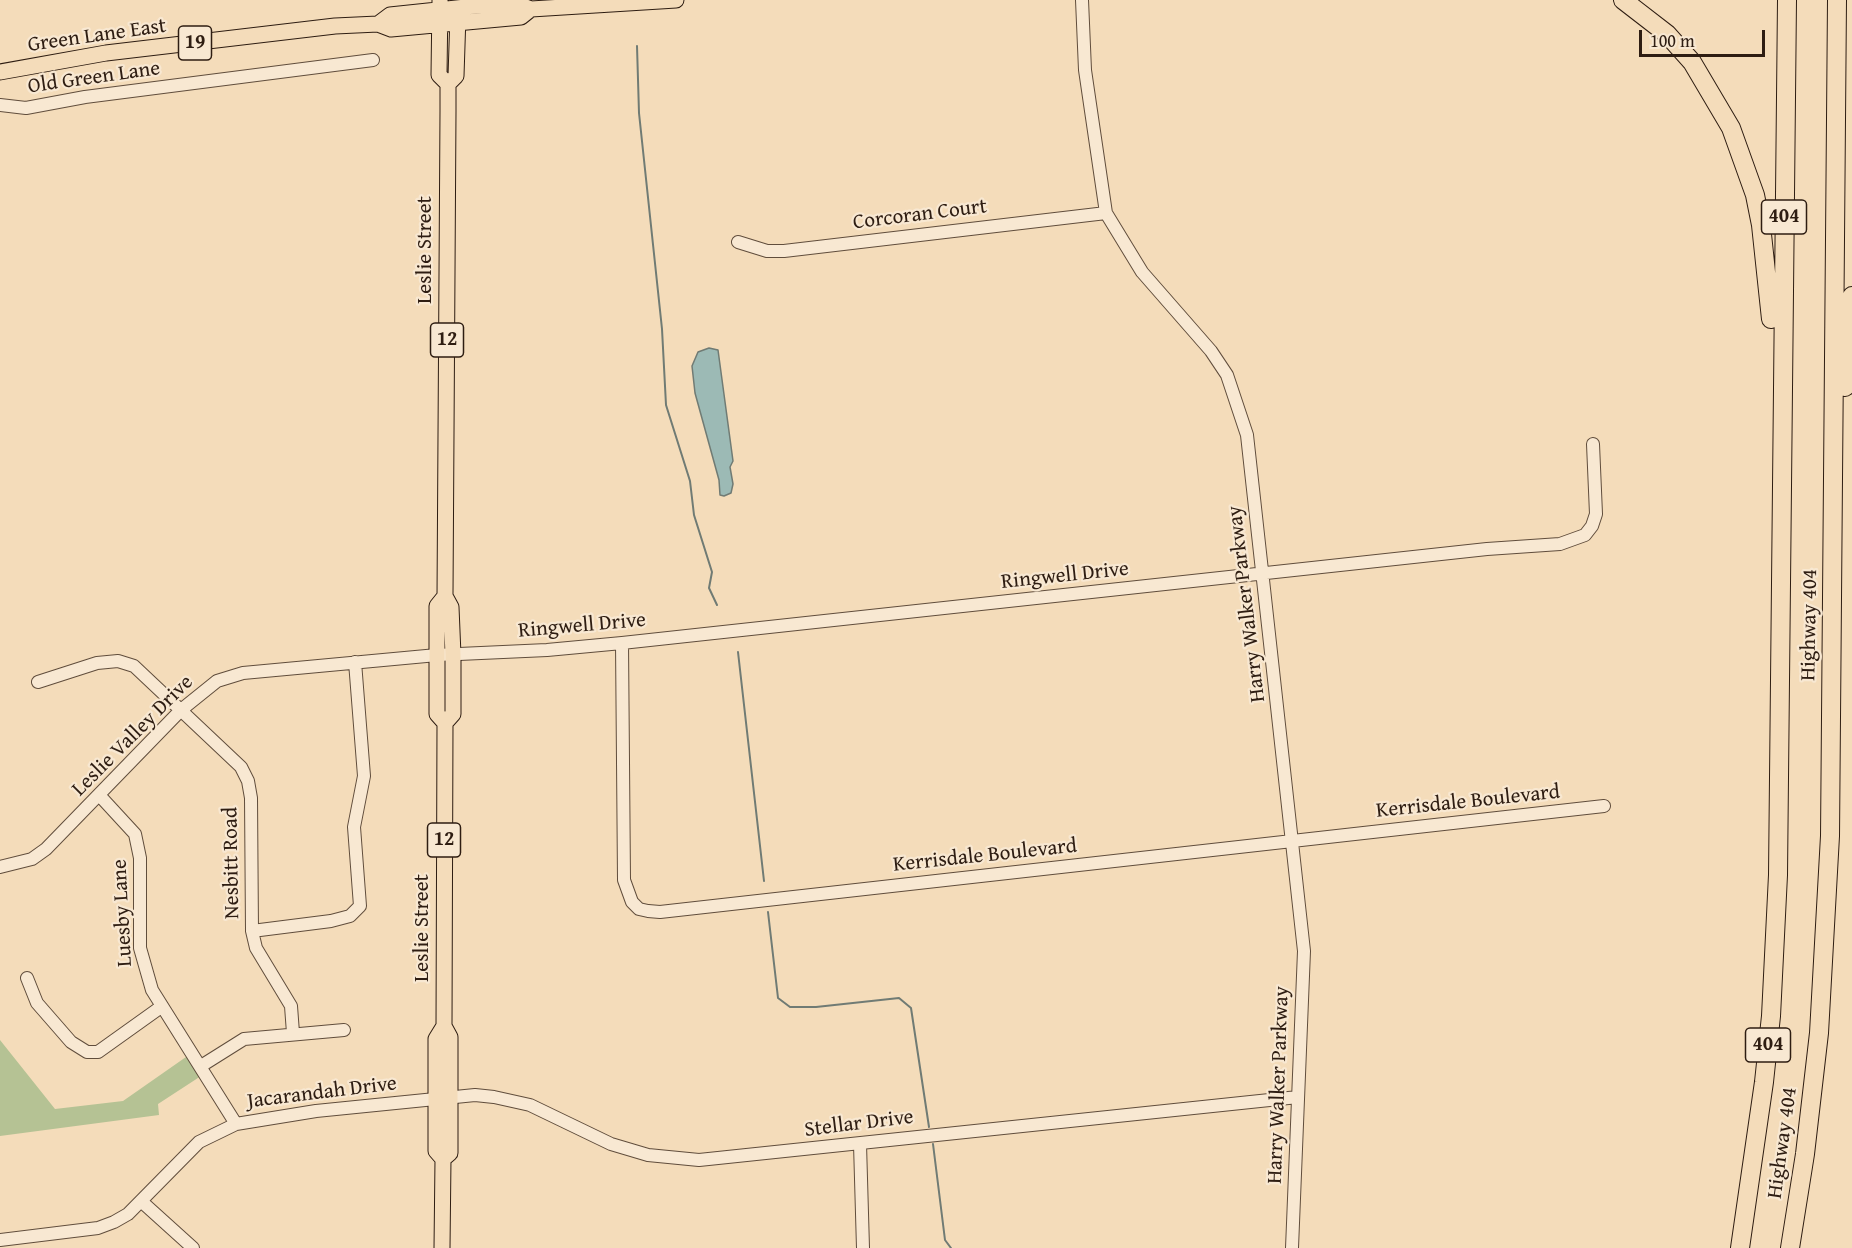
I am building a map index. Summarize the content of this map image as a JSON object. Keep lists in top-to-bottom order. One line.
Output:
{"streets":{"highway":["404","Highway 404"],"main road":["Green Lane East","19","Leslie Street","12"],"street":["Old Green Lane","Corcoran Court","Ringwell Drive","Harry Walker Parkway","Leslie Valley Drive","Kerrisdale Boulevard","Nesbitt Road","Luesby Lane","Jacarandah Drive","Stellar Drive"]},"crossings":[["Green Lane East","Leslie Street"],["Corcoran Court","Harry Walker Parkway"],["Leslie Street","Ringwell Drive"],["Leslie Street","Leslie Valley Drive"],["Leslie Street","Jacarandah Drive"],["Leslie Street","Stellar Drive"],["Ringwell Drive","Harry Walker Parkway"],["Ringwell Drive","Leslie Valley Drive"],["Ringwell Drive","Kerrisdale Boulevard"],["Harry Walker Parkway","Kerrisdale Boulevard"],["Harry Walker Parkway","Stellar Drive"],["Leslie Valley Drive","Nesbitt Road"],["Leslie Valley Drive","Luesby Lane"],["Luesby Lane","Jacarandah Drive"],["Jacarandah Drive","Stellar Drive"]],"scale_bar":"100 m"}
